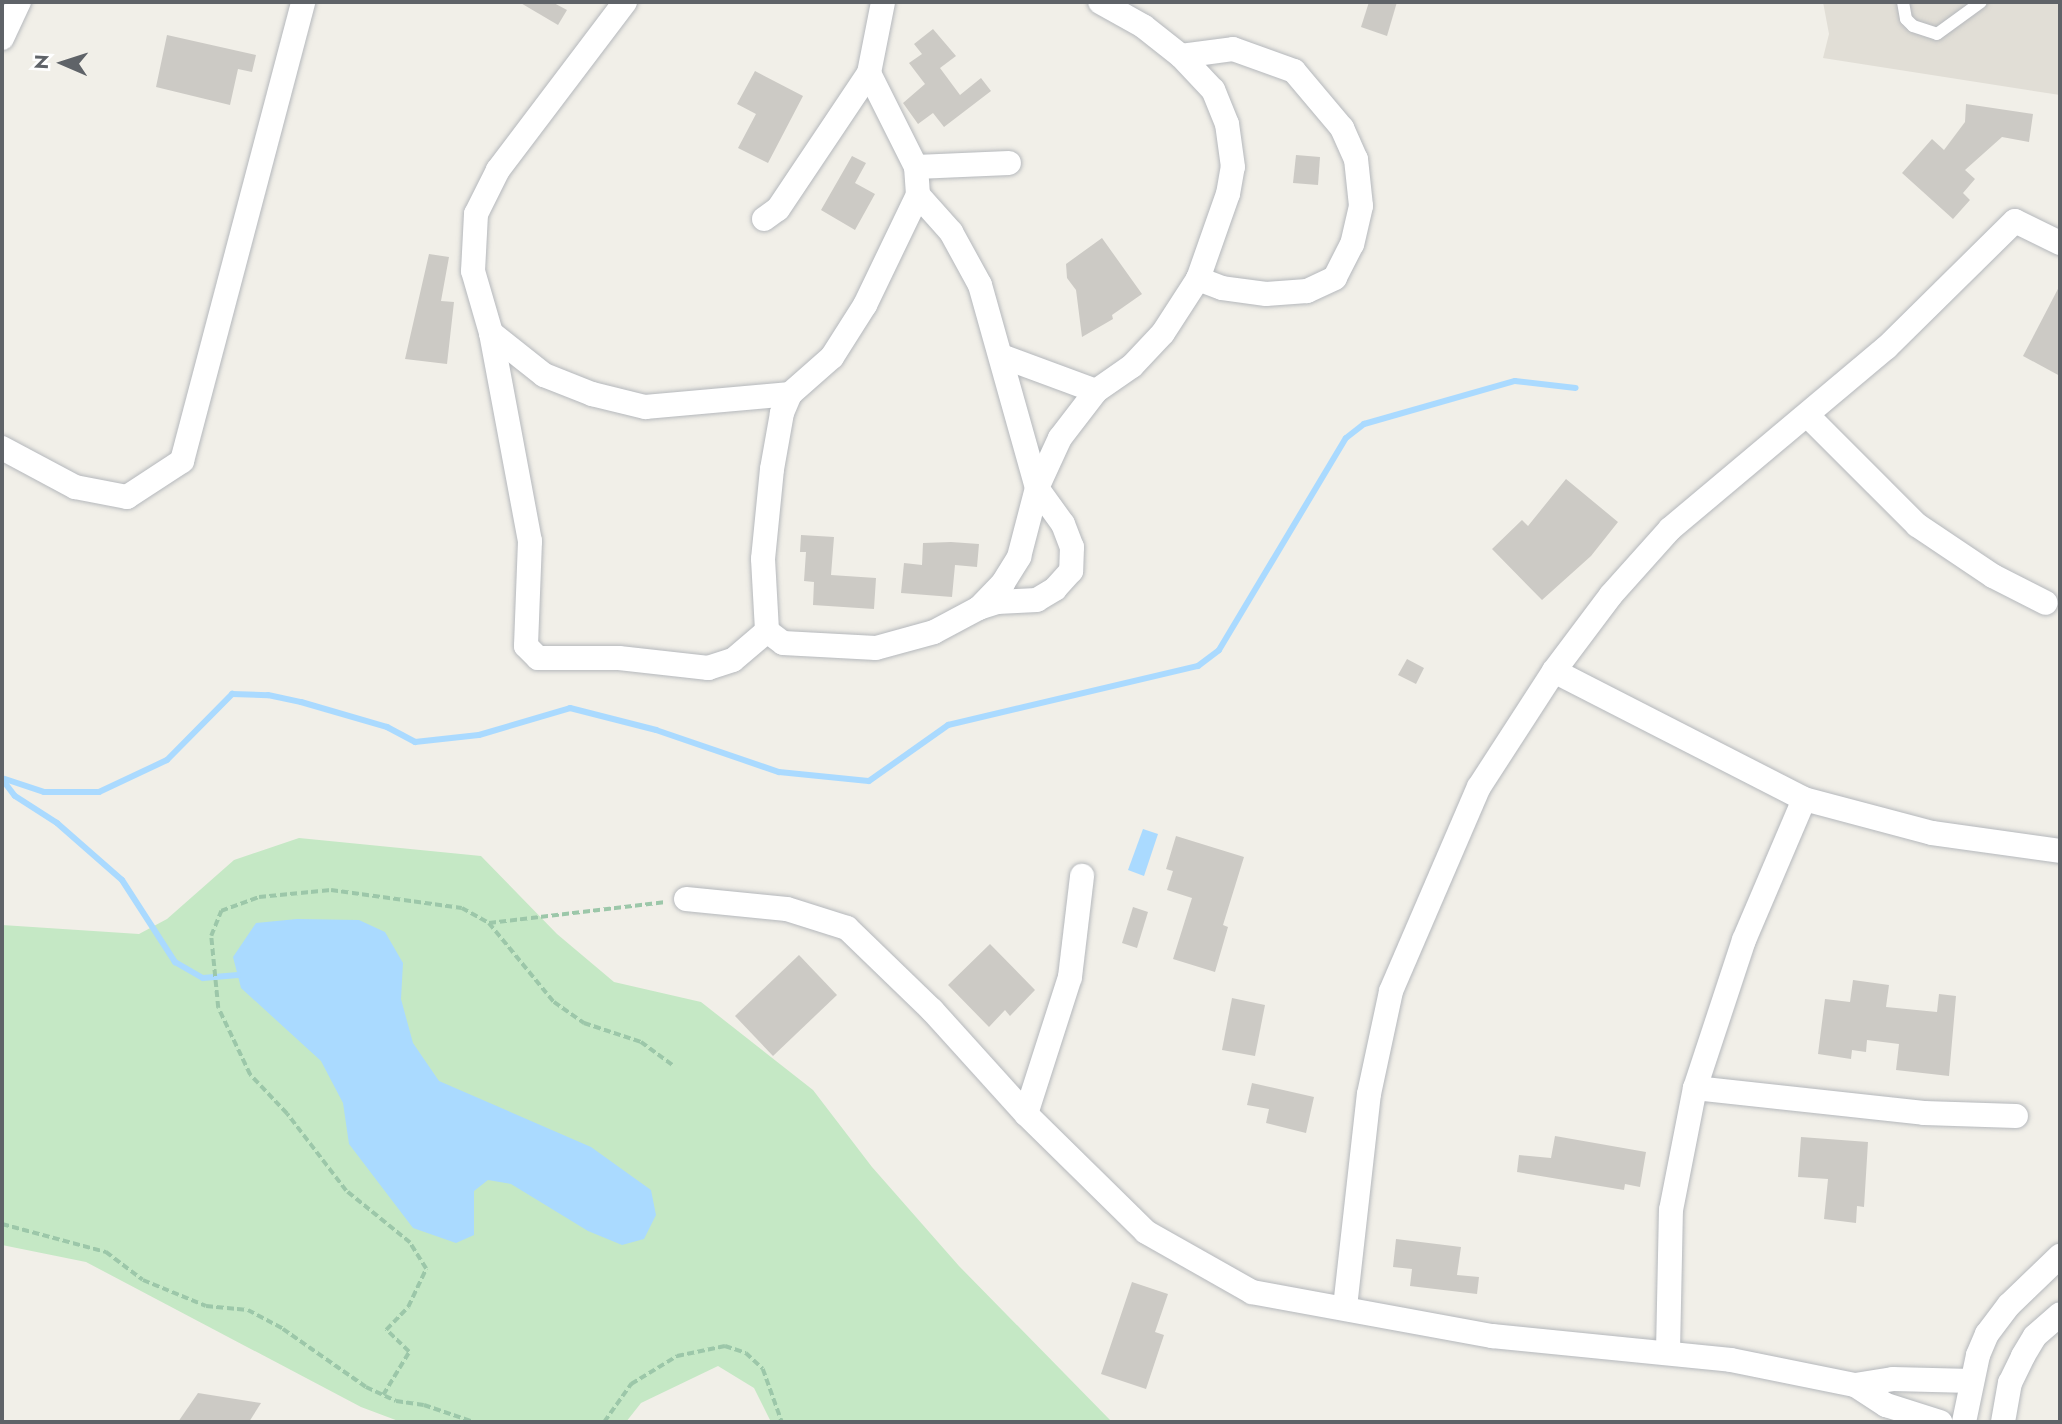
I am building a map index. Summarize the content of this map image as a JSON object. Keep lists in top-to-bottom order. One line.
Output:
{"north":"left"}
